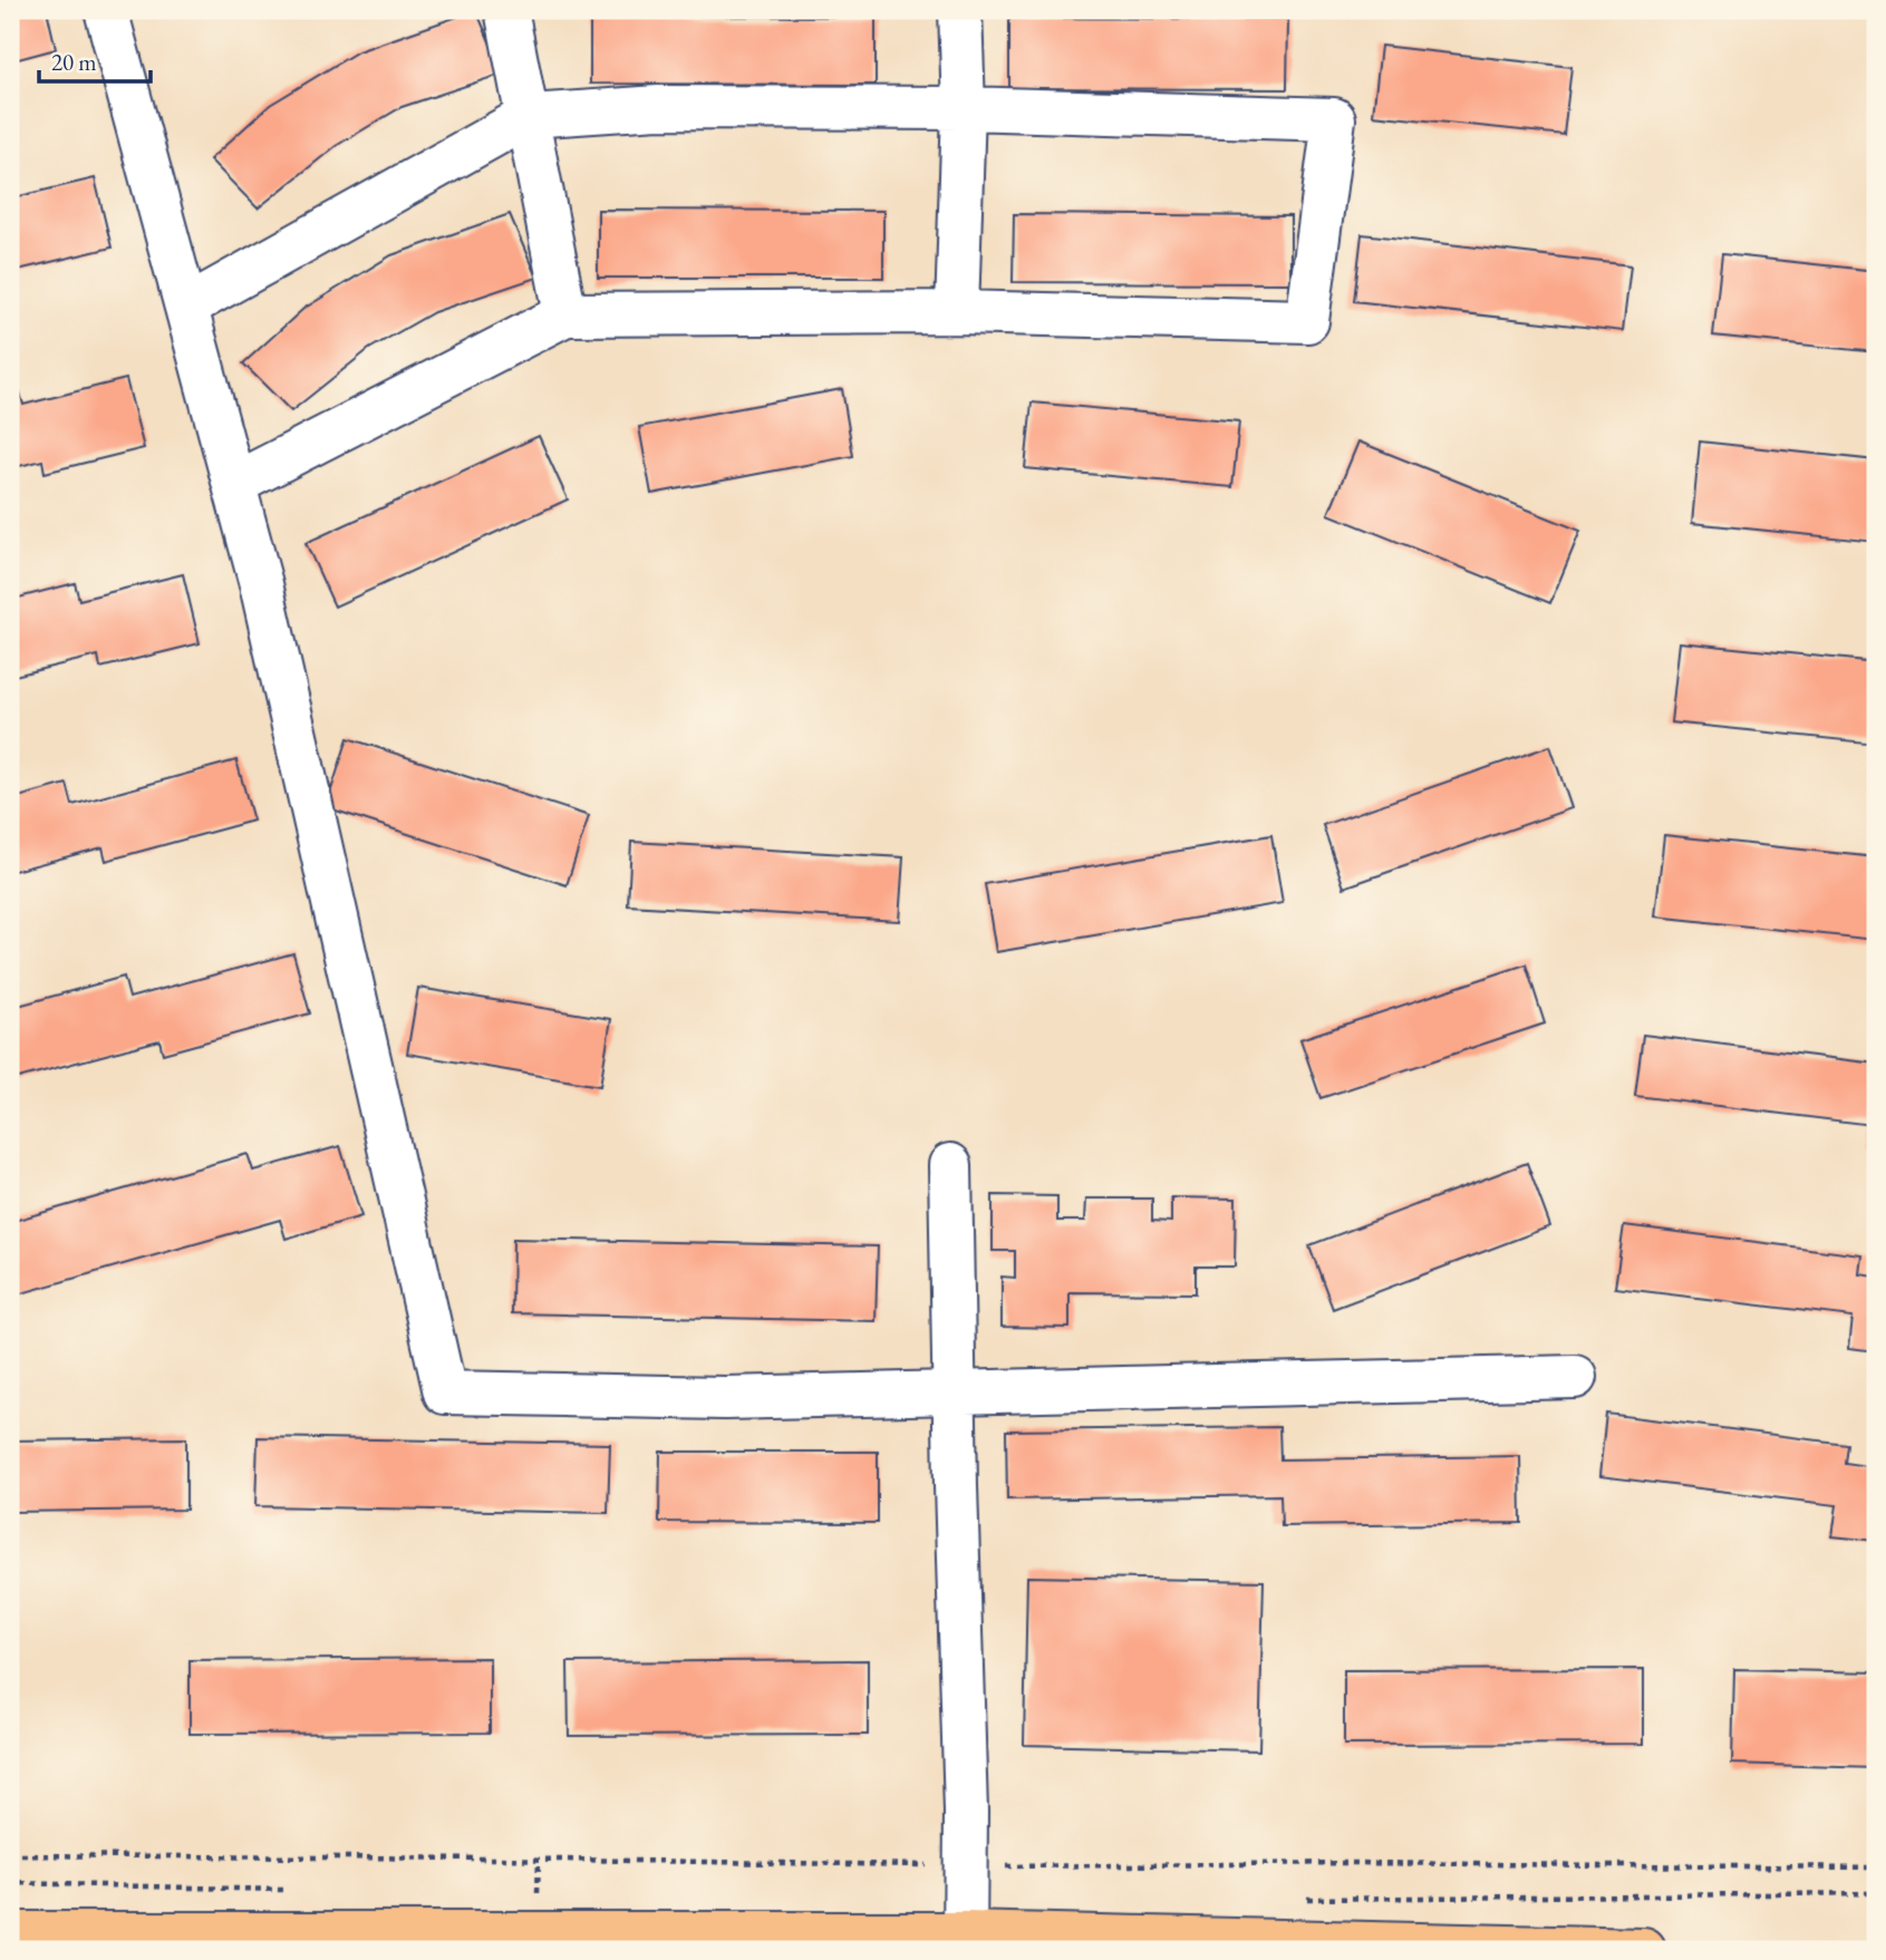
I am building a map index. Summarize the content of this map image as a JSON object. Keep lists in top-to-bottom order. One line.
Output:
{"scale_bar":"20 m"}
